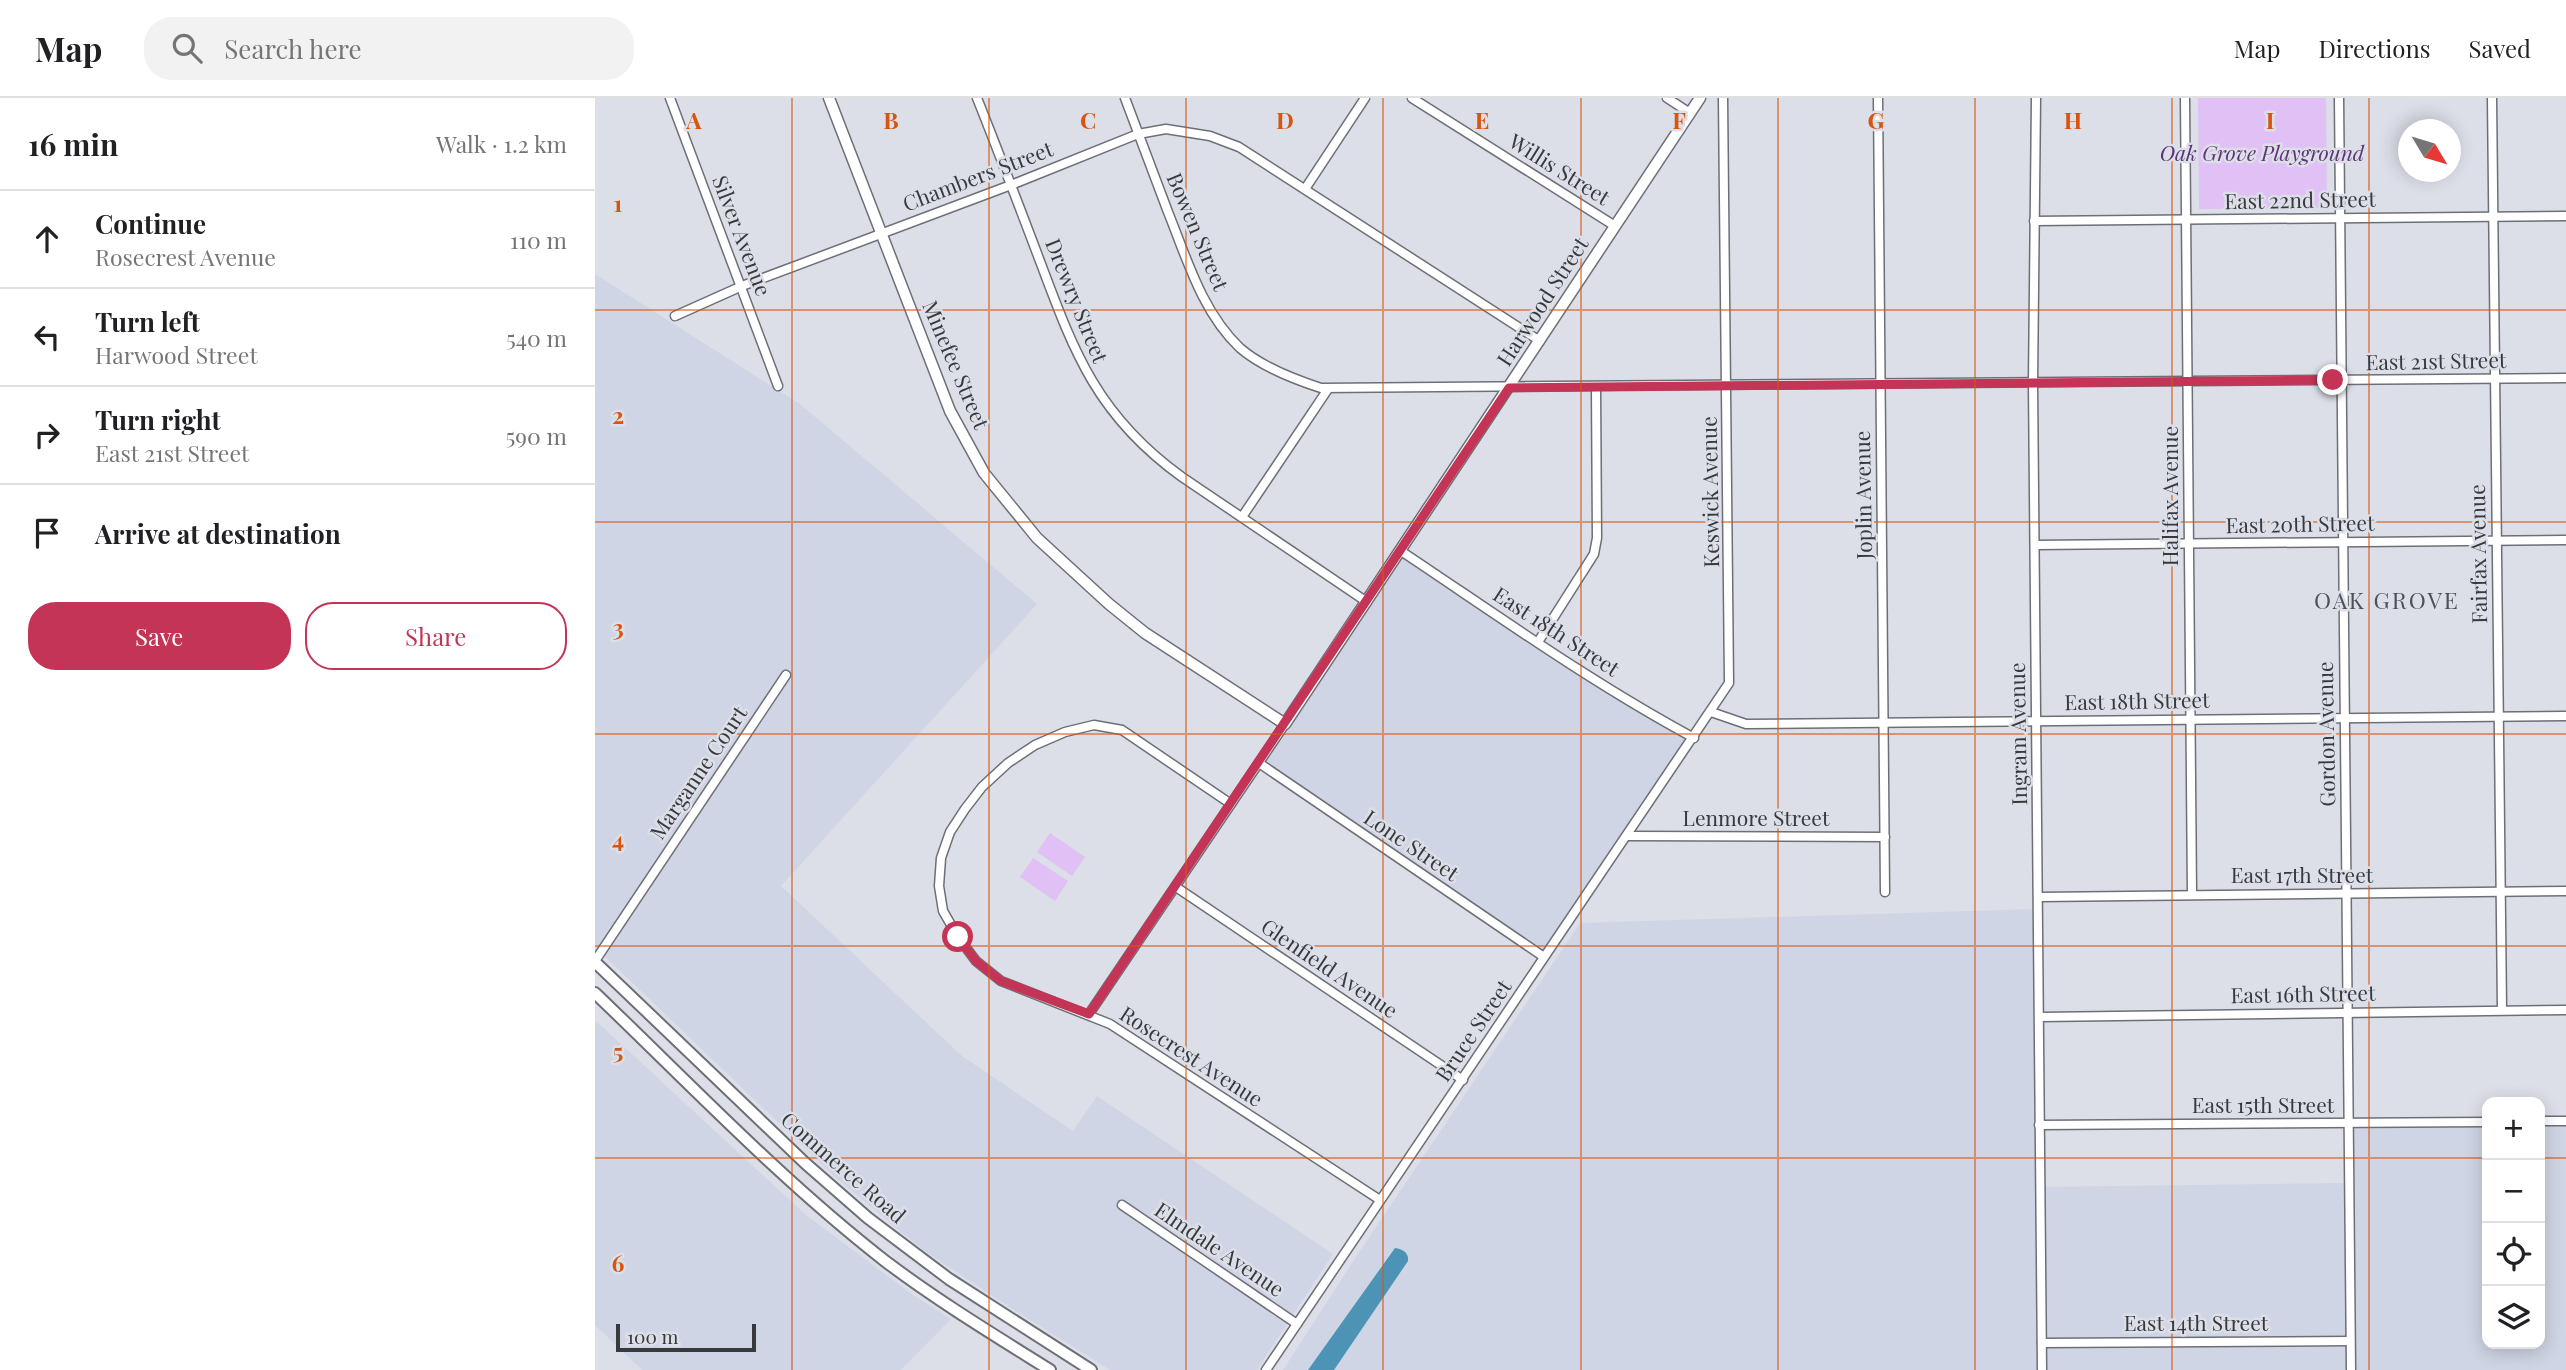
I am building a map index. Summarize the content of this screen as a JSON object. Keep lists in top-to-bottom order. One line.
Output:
{"streets":{"main road":["Commerce Road"],"street":["Willis Street","Chambers Street","East 22nd Street","Bowen Street","Silver Avenue","Drewry Street","Harwood Street","East 21st Street","Minefee Street","Keswick Avenue","Joplin Avenue","Halifax Avenue","East 20th Street","Fairfax Avenue","East 18th Street","Ingram Avenue","Gordon Avenue","Marganne Court","Lenmore Street","Lone Street","East 17th Street","Glenfield Avenue","East 16th Street","Bruce Street","Rosecrest Avenue","East 15th Street","Elmdale Avenue","East 14th Street"]},"crossings":[["Willis Street","Harwood Street"],["Chambers Street","Bowen Street"],["Chambers Street","Silver Avenue"],["Chambers Street","Drewry Street"],["Chambers Street","Harwood Street"],["Chambers Street","Minefee Street"],["East 22nd Street","Halifax Avenue"],["East 22nd Street","Fairfax Avenue"],["East 22nd Street","Ingram Avenue"],["East 22nd Street","Gordon Avenue"],["Bowen Street","Harwood Street"],["Bowen Street","East 21st Street"],["Drewry Street","Harwood Street"],["Harwood Street","East 21st Street"],["Harwood Street","Minefee Street"],["Harwood Street","East 18th Street"],["Harwood Street","Lone Street"],["Harwood Street","Glenfield Avenue"],["Harwood Street","Rosecrest Avenue"],["East 21st Street","Keswick Avenue"],["East 21st Street","Joplin Avenue"],["East 21st Street","Halifax Avenue"],["East 21st Street","Fairfax Avenue"],["East 21st Street","Ingram Avenue"],["East 21st Street","Gordon Avenue"],["Keswick Avenue","East 18th Street"],["Keswick Avenue","Bruce Street"],["Joplin Avenue","East 18th Street"],["Joplin Avenue","Lenmore Street"],["Halifax Avenue","East 20th Street"],["Halifax Avenue","East 18th Street"],["Halifax Avenue","East 17th Street"],["East 20th Street","Fairfax Avenue"],["East 20th Street","Ingram Avenue"],["East 20th Street","Gordon Avenue"],["Fairfax Avenue","East 18th Street"],["Fairfax Avenue","East 17th Street"],["Fairfax Avenue","East 16th Street"],["East 18th Street","Ingram Avenue"],["East 18th Street","Gordon Avenue"],["East 18th Street","Bruce Street"],["Ingram Avenue","East 17th Street"],["Ingram Avenue","East 16th Street"],["Ingram Avenue","East 15th Street"],["Ingram Avenue","East 14th Street"],["Gordon Avenue","East 17th Street"],["Gordon Avenue","East 16th Street"],["Gordon Avenue","East 15th Street"],["Gordon Avenue","East 14th Street"],["Marganne Court","Commerce Road"],["Lenmore Street","Bruce Street"],["Lone Street","Bruce Street"],["Glenfield Avenue","Bruce Street"],["Bruce Street","Rosecrest Avenue"],["Bruce Street","Elmdale Avenue"]],"districts":["OAK GROVE"],"parks":["Oak Grove Playground"],"scale_bar":"100 m","north":"bottom right","page":{"header":"Map","search":"Search here","nav":["Map","Directions","Saved"],"heading":["16 min","Walk · 1.2 km"],"list":[["Continue","Rosecrest Avenue","110 m"],["Turn left","Harwood Street","540 m"],["Turn right","East 21st Street","590 m"],"Arrive at destination"],"buttons":["Save","Share"],"map_buttons":["+","−"],"scale":"100 m"},"grid":{"columns":["A","B","C","D","E","F","G","H","I"],"rows":["1","2","3","4","5","6"]}}
